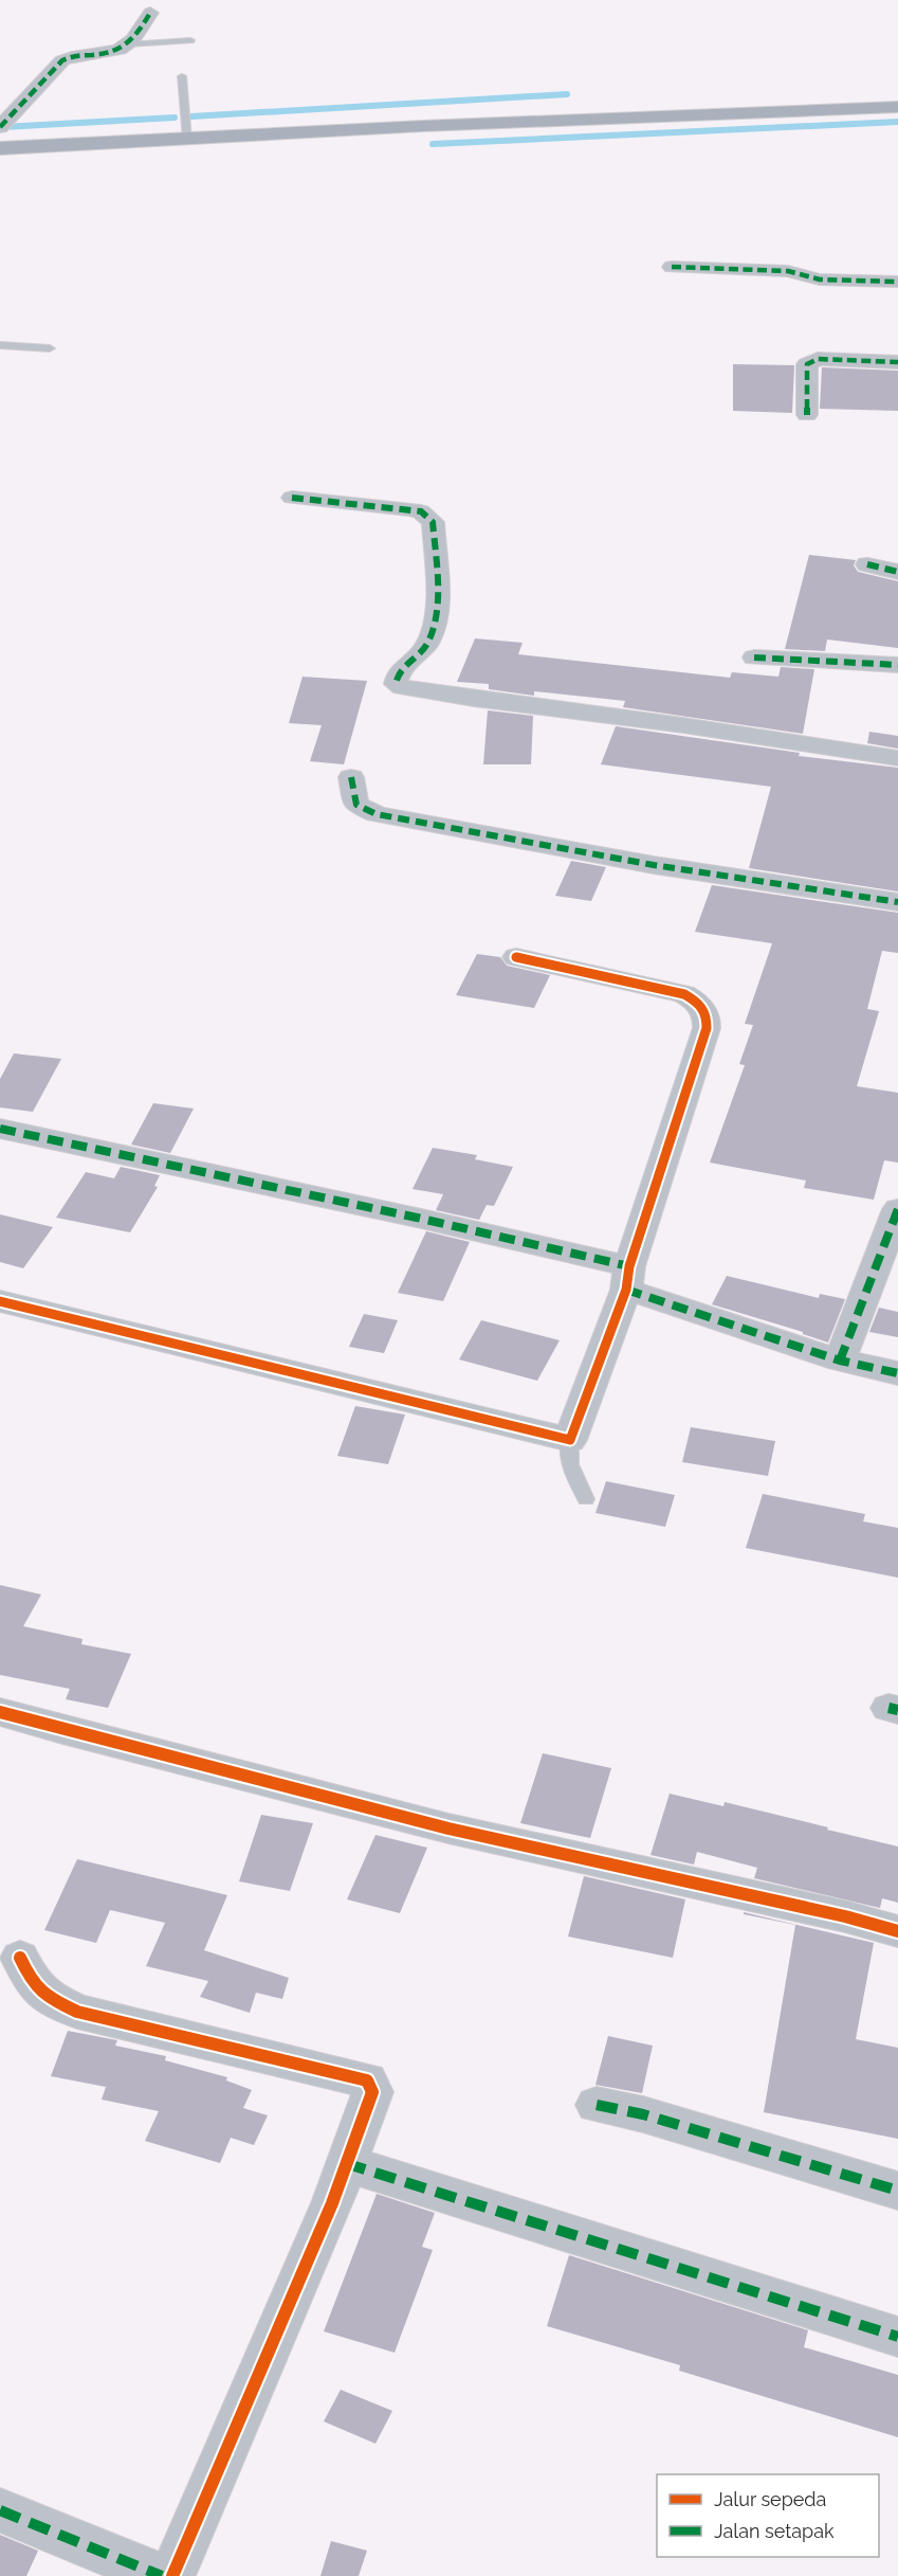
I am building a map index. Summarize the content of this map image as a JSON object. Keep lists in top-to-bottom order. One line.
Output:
{"legend":["Jalur sepeda","Jalan setapak"]}
